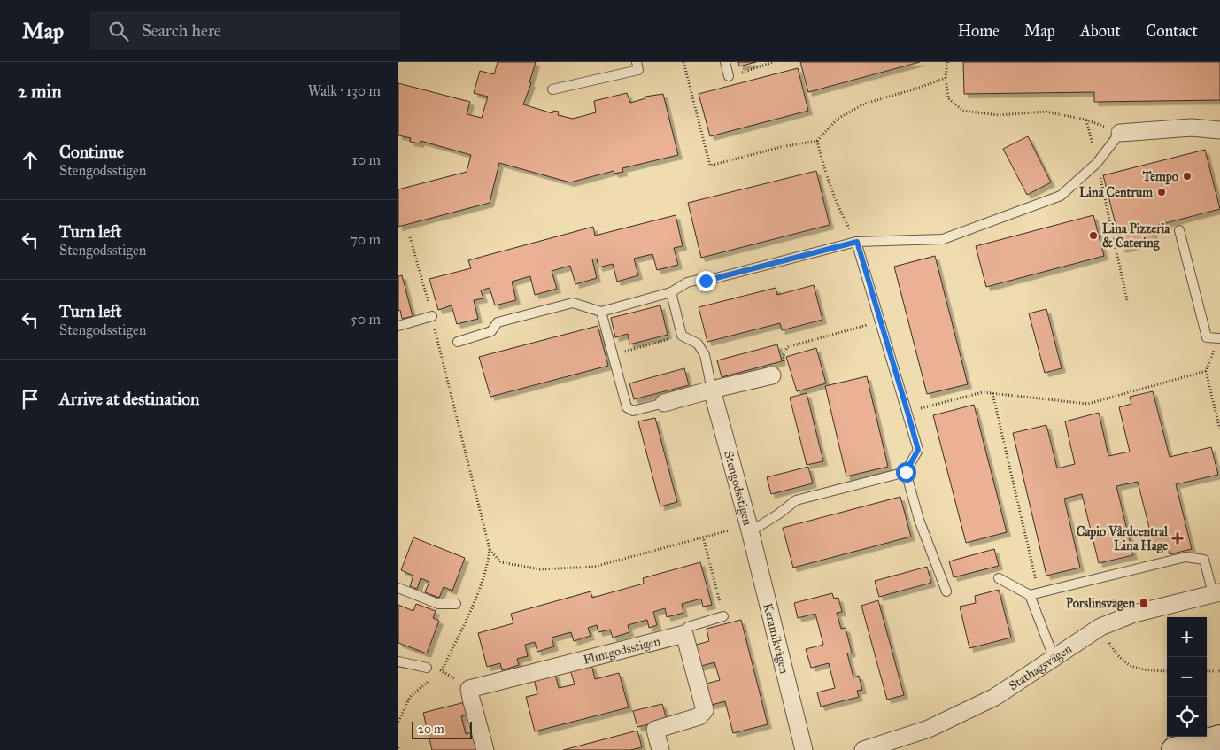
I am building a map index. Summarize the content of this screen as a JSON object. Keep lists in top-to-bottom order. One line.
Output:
{"streets":{"street":["Stengodsstigen","Keramikvägen","Flintgodsstigen","Stathagsvägen"]},"crossings":[["Stengodsstigen","Keramikvägen"]],"places":{"other":["Tempo","Lina Centrum","Lina Pizzeria & Catering"],"health":["Capio Vårdcentral Lina Hage"],"transit":["Porslinsvägen"]},"scale_bar":"20 m","page":{"header":"Map","search":"Search here","nav":["Home","Map","About","Contact"],"heading":["2 min","Walk · 130 m"],"list":[["Continue","Stengodsstigen","10 m"],["Turn left","Stengodsstigen","70 m"],["Turn left","Stengodsstigen","50 m"],"Arrive at destination"],"map_buttons":["+","−"],"scale":"20 m"}}
